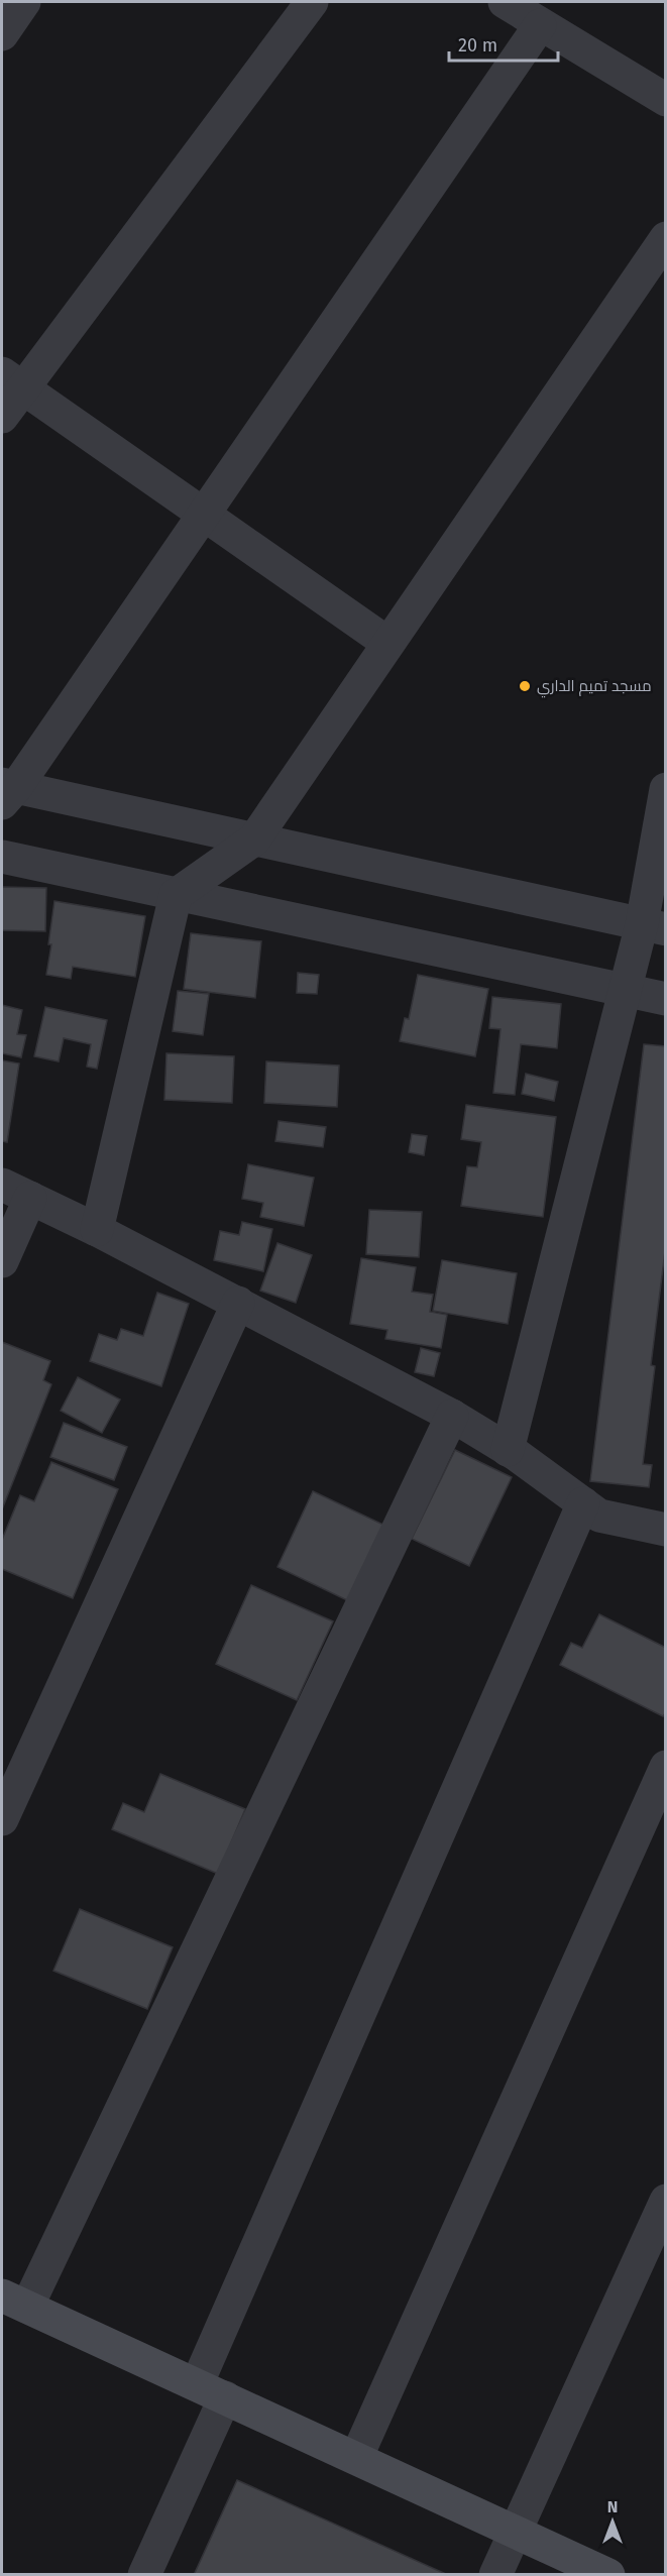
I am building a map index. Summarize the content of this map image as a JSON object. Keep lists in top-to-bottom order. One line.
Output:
{"places":["مسجد تميم الداري"],"scale_bar":"20 m","north":"top"}
